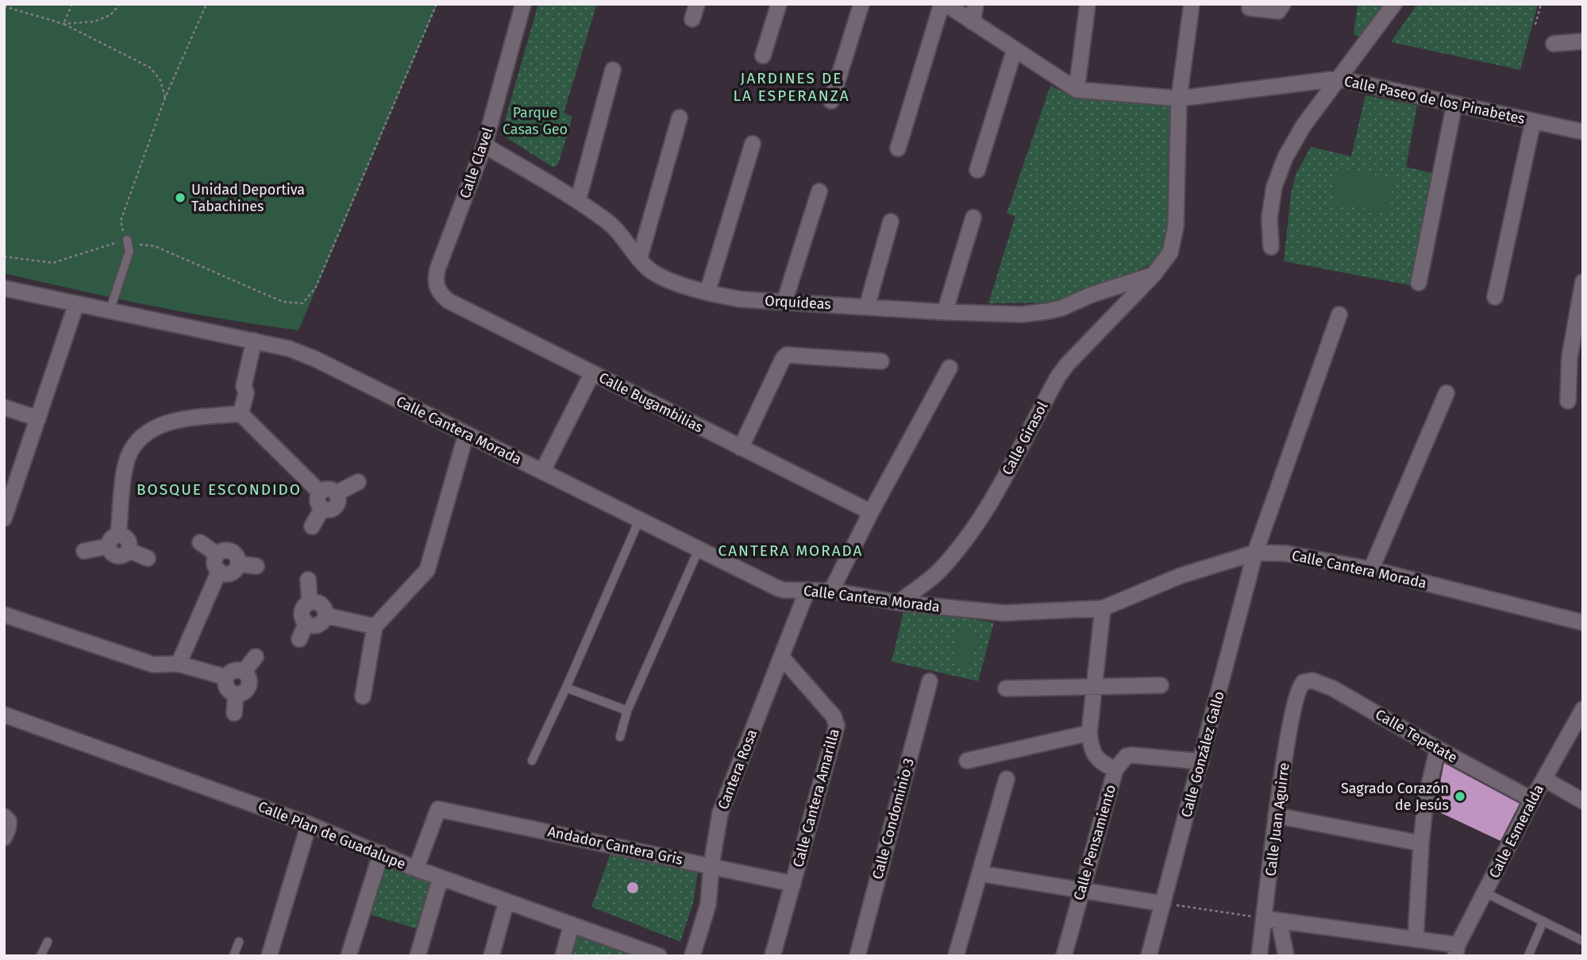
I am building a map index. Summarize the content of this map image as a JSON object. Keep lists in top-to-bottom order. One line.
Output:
{"streets":{"street":["Calle Paseo de los Pinabetes","Calle Clavel","Orquídeas","Calle Bugambilias","Calle Cantera Morada","Calle Girasol","Calle Tepetate","Calle González Gallo","Cantera Rosa","Calle Cantera Amarilla","Calle Condominio 3","Calle Juan Aguirre","Calle Esmeralda","Calle Plan de Guadalupe","Calle Pensamiento","Andador Cantera Gris"]},"crossings":[["Calle Paseo de los Pinabetes","Calle Girasol"],["Calle Clavel","Orquídeas"],["Calle Clavel","Calle Bugambilias"],["Orquídeas","Calle Girasol"],["Calle Cantera Morada","Calle Girasol"],["Calle Cantera Morada","Calle González Gallo"],["Calle Cantera Morada","Cantera Rosa"],["Calle Cantera Morada","Calle Pensamiento"],["Calle Tepetate","Calle Juan Aguirre"],["Calle Tepetate","Calle Esmeralda"],["Cantera Rosa","Calle Cantera Amarilla"],["Cantera Rosa","Andador Cantera Gris"],["Calle Cantera Amarilla","Andador Cantera Gris"],["Calle Plan de Guadalupe","Andador Cantera Gris"]],"districts":["JARDINES DE LA ESPERANZA","BOSQUE ESCONDIDO","CANTERA MORADA"],"parks":["Parque Casas Geo"],"places":["Unidad Deportiva Tabachines","Sagrado Corazón de Jesús"]}
